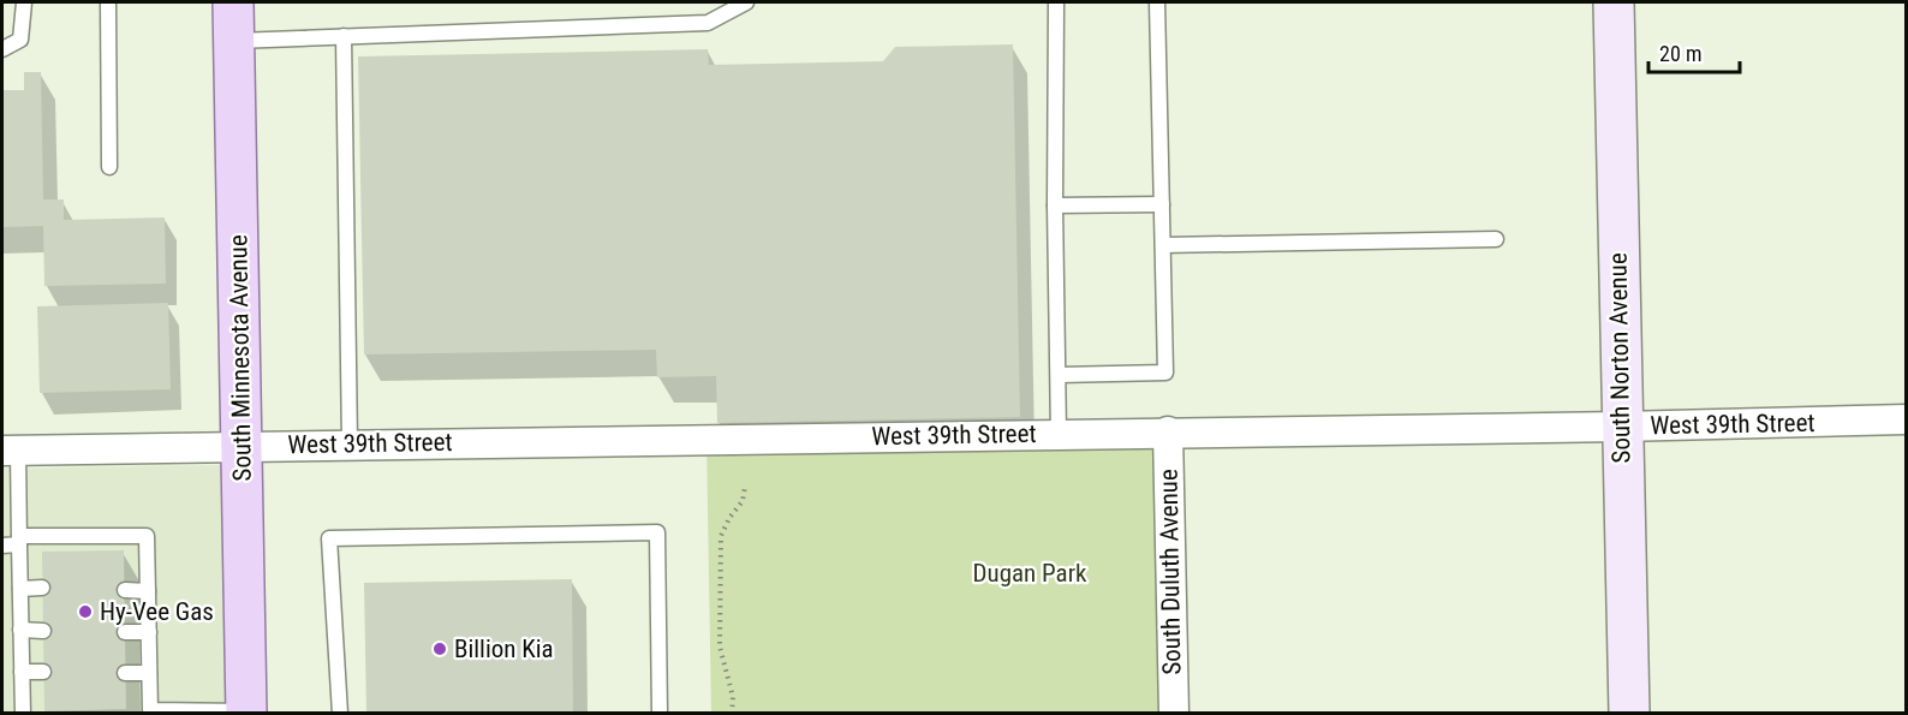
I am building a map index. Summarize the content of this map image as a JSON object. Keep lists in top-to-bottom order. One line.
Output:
{"streets":{"main road":["South Minnesota Avenue"],"street":["South Norton Avenue","West 39th Street","South Duluth Avenue"]},"crossings":[["South Minnesota Avenue","West 39th Street"],["South Norton Avenue","West 39th Street"],["West 39th Street","South Duluth Avenue"]],"parks":["Dugan Park"],"places":["Hy-Vee Gas","Billion Kia"],"scale_bar":"20 m"}
